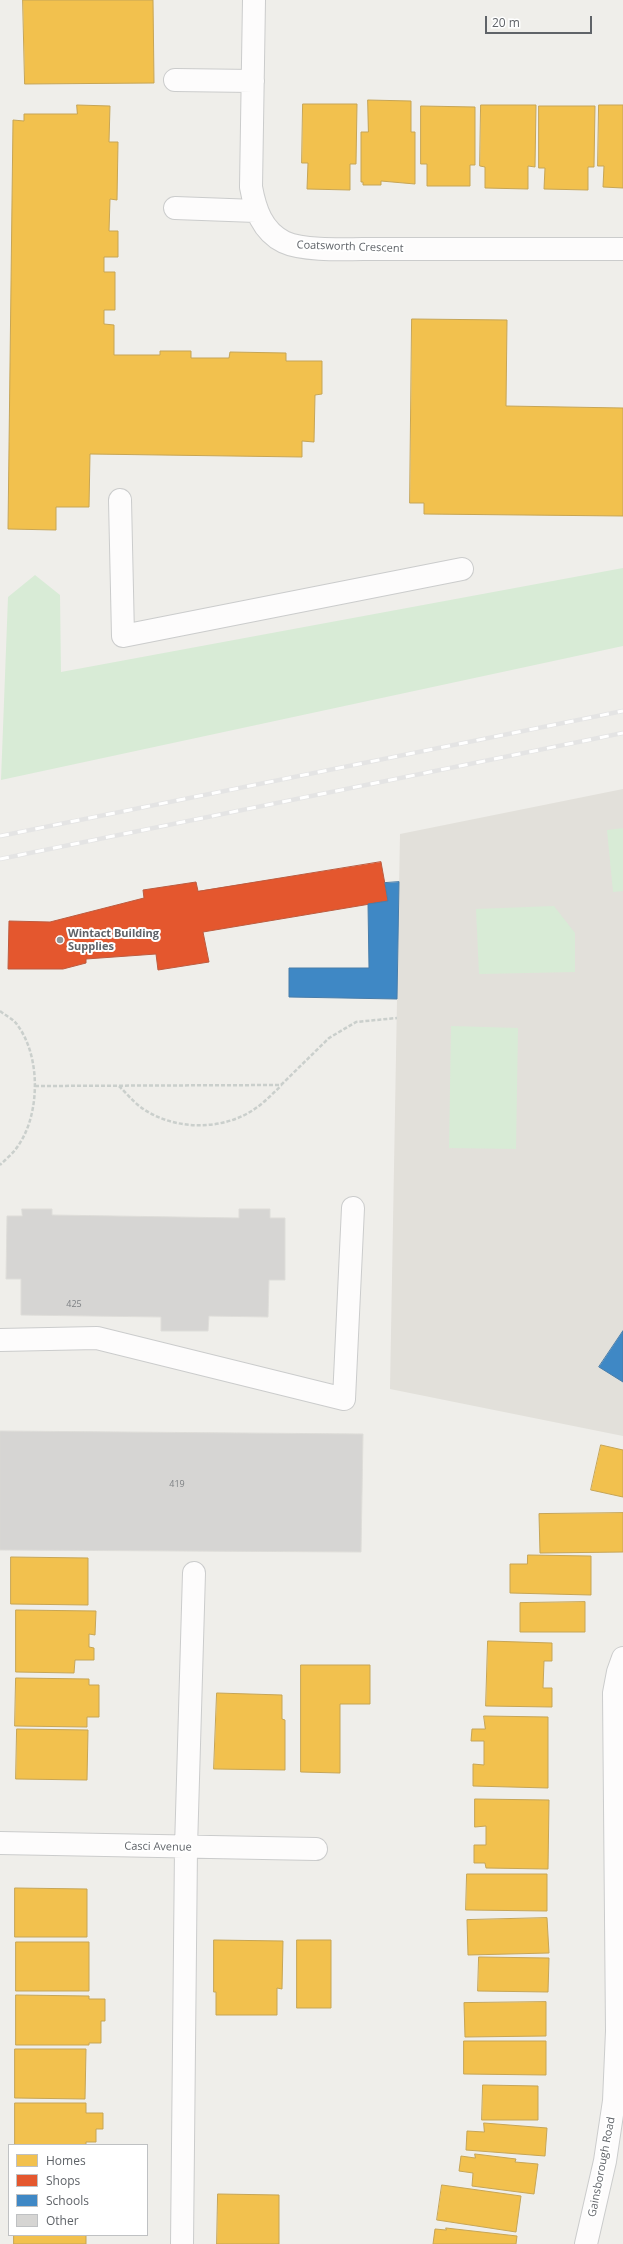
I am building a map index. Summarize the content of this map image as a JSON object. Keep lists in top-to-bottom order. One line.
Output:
{"streets":{"street":["Coatsworth Crescent","Casci Avenue","Gainsborough Road"]},"places":["Wintact Building Supplies"],"house_numbers":["425","419"],"legend":["Homes","Shops","Schools","Other"],"scale_bar":"20 m"}
